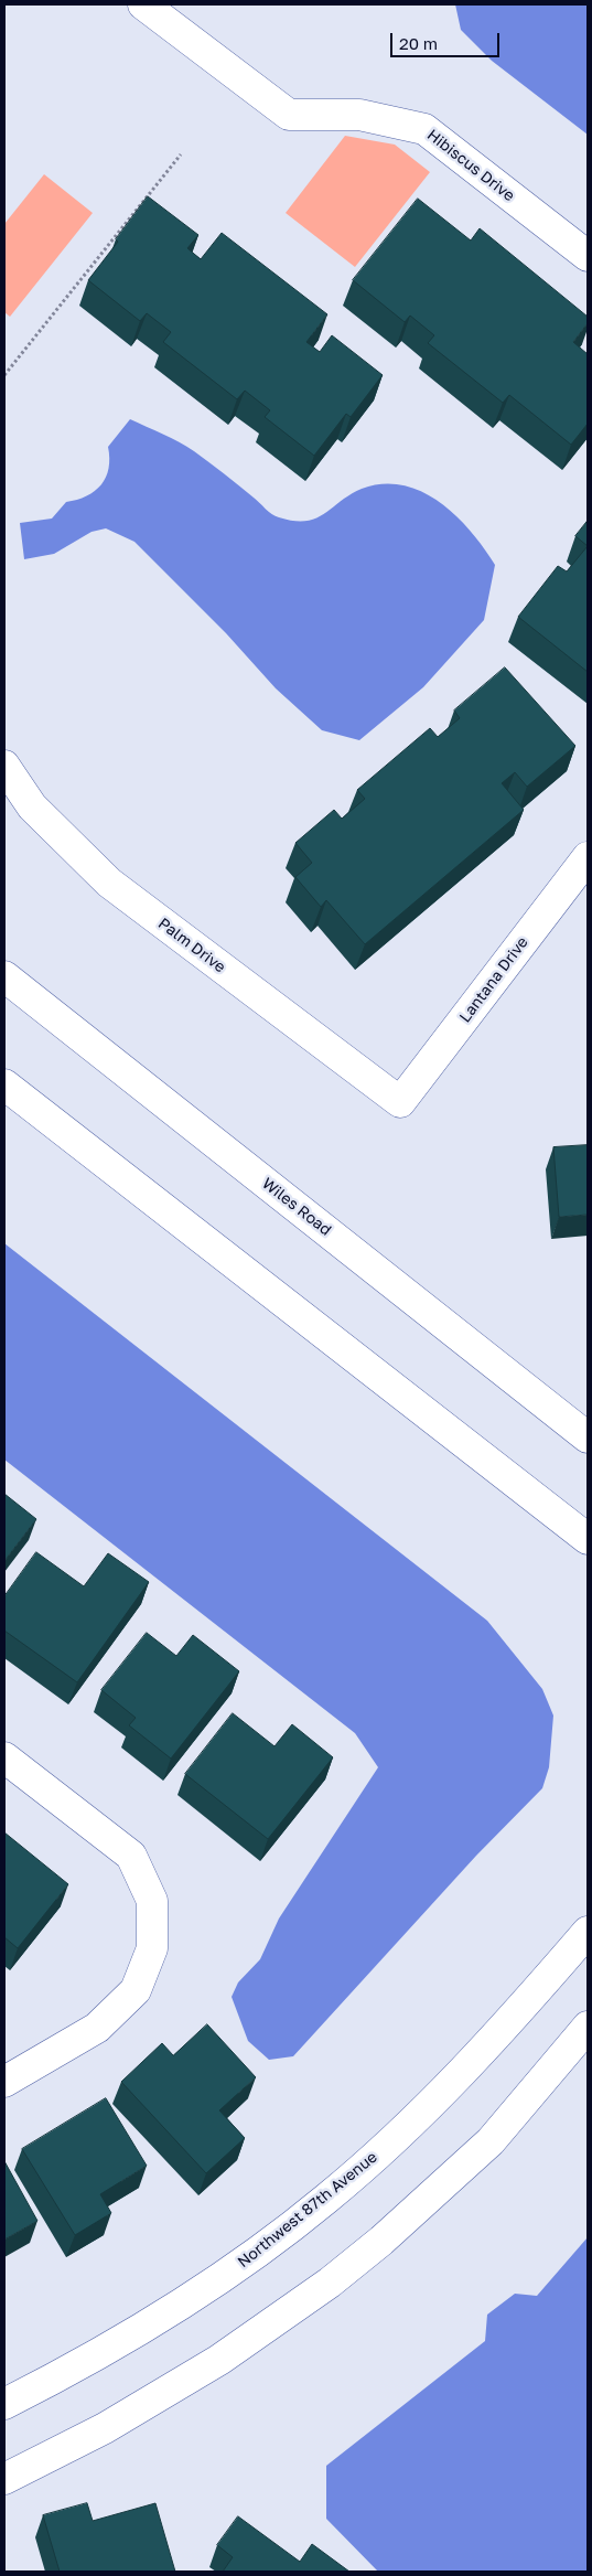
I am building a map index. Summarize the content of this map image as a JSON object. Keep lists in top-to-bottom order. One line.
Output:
{"streets":{"street":["Hibiscus Drive","Palm Drive","Lantana Drive","Wiles Road","Northwest 87th Avenue"]},"crossings":[["Palm Drive","Lantana Drive"]],"scale_bar":"20 m"}
